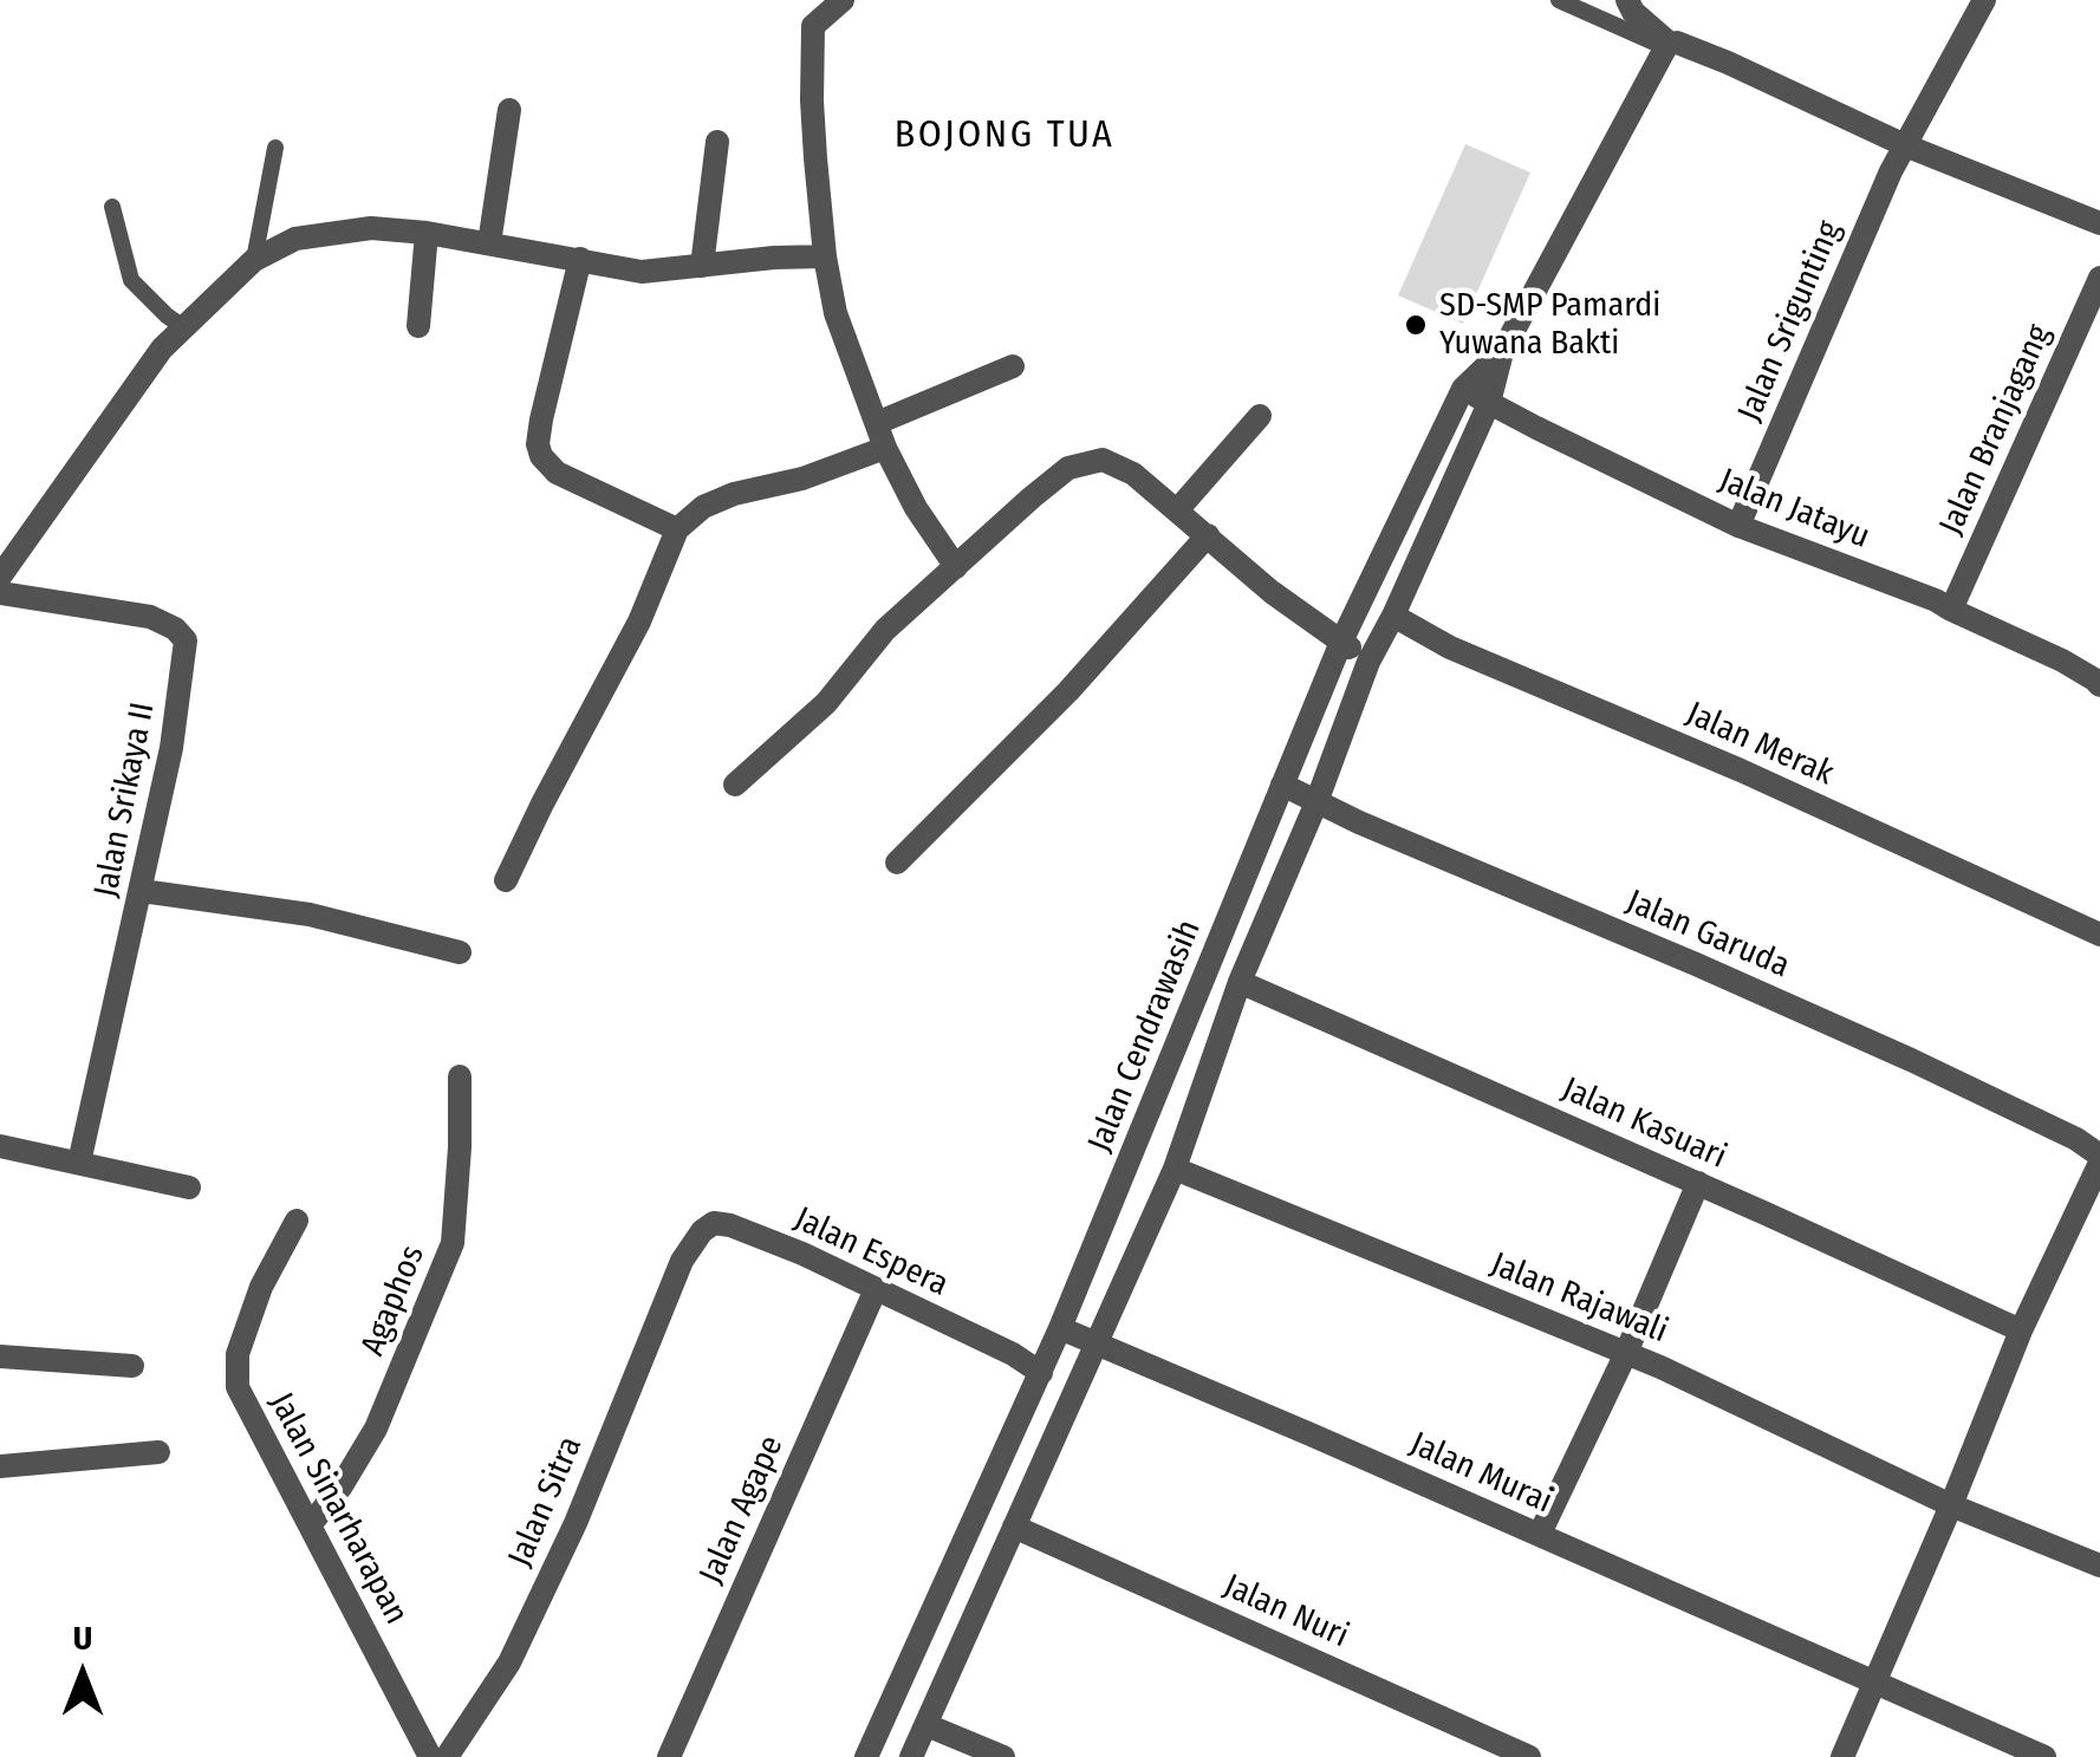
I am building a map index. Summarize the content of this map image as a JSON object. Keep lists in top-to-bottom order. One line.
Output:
{"streets":{"street":["Jalan Srigunting","Jalan Branjagang","Jalan Jatayu","Jalan Merak","Jalan Srikaya II","Jalan Garuda","Jalan Cendrawasih","Jalan Kasuari","Jalan Espera","Jalan Rajawali","Agaphos","Jalan Murai","Jalan Sitra","Jalan Sinarharapan","Jalan Agape","Jalan Nuri"]},"crossings":[["Jalan Srigunting","Jalan Jatayu"],["Jalan Branjagang","Jalan Jatayu"],["Jalan Jatayu","Jalan Cendrawasih"],["Jalan Merak","Jalan Cendrawasih"],["Jalan Garuda","Jalan Cendrawasih"],["Jalan Cendrawasih","Jalan Kasuari"],["Jalan Cendrawasih","Jalan Espera"],["Jalan Cendrawasih","Jalan Rajawali"],["Jalan Cendrawasih","Jalan Murai"],["Jalan Cendrawasih","Jalan Nuri"],["Jalan Espera","Jalan Sitra"],["Jalan Espera","Jalan Agape"],["Agaphos","Jalan Sinarharapan"]],"districts":["BOJONG TUA"],"places":["SD-SMP Pamardi Yuwana Bakti"],"north":"top"}
